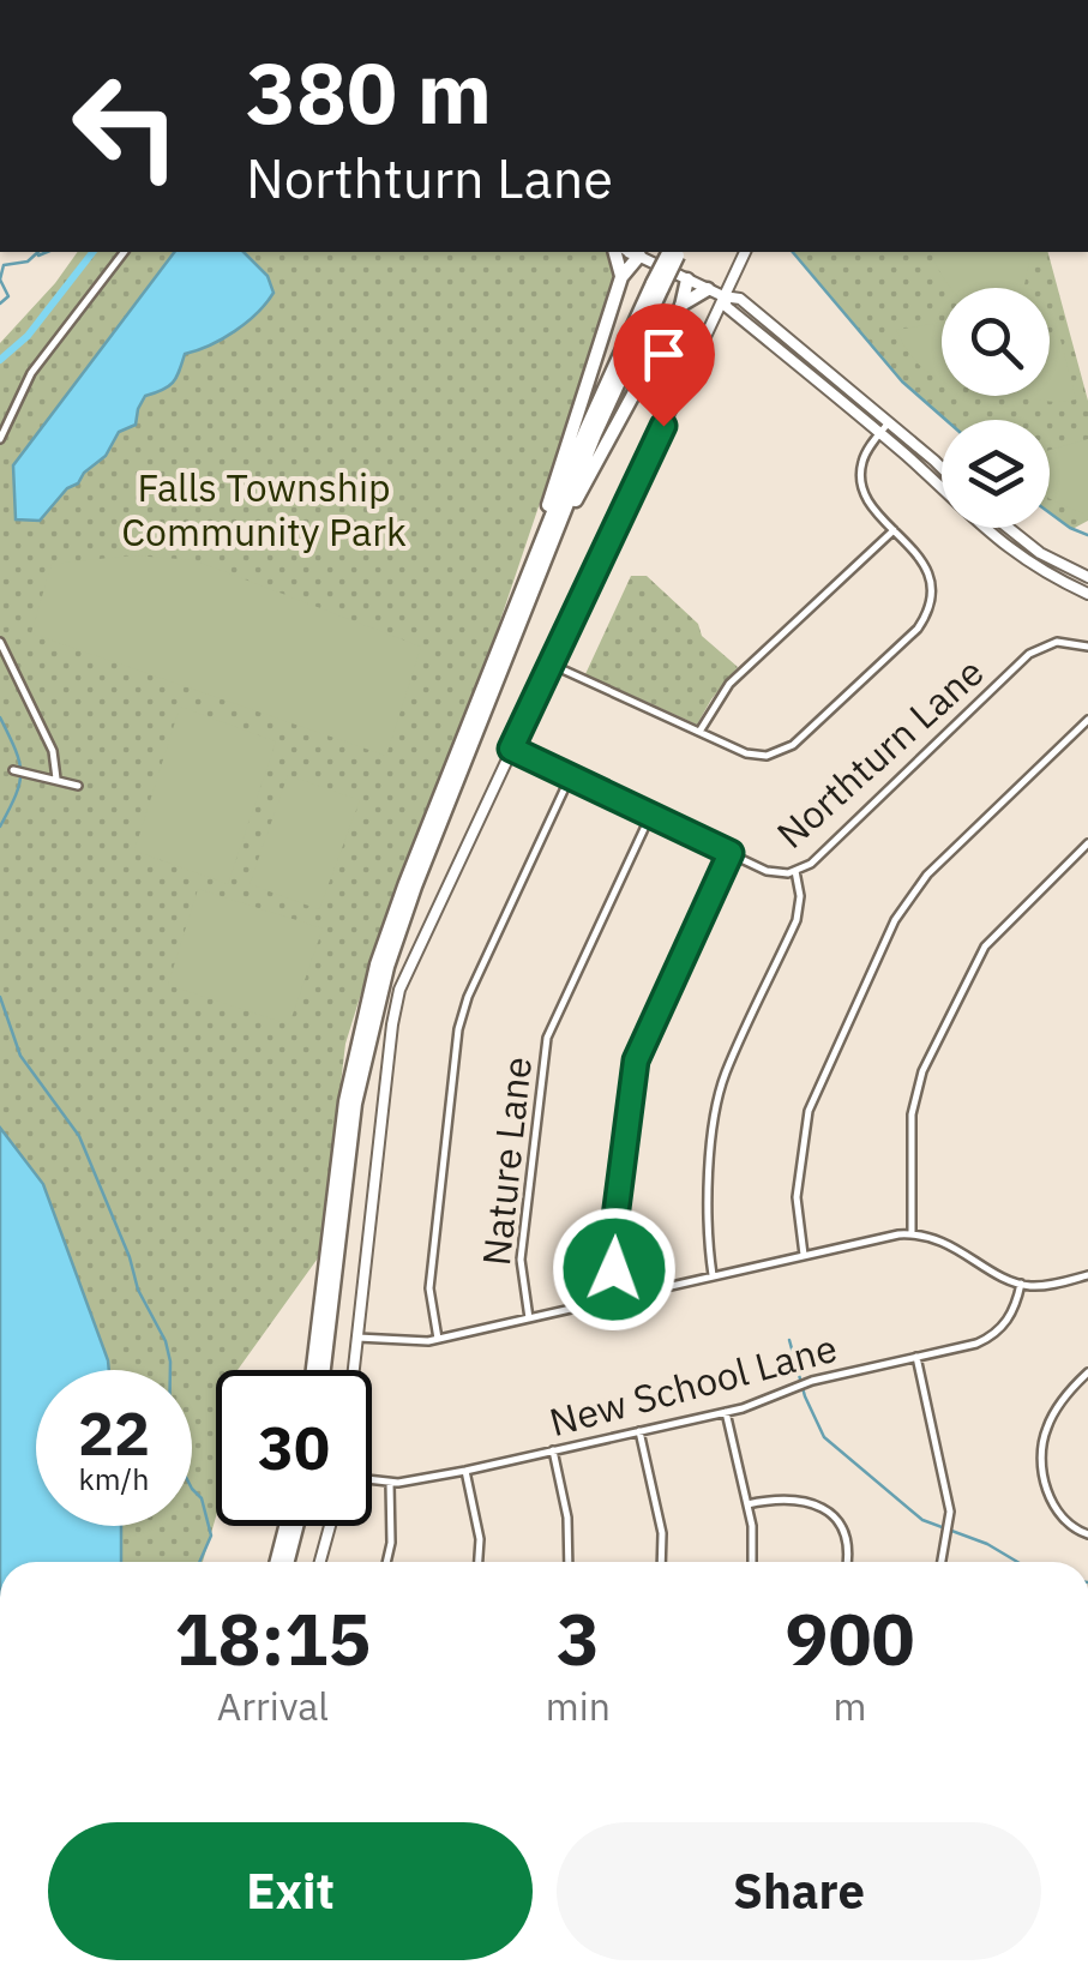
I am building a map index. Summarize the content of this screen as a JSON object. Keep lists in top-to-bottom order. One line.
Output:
{"streets":{"street":["Northturn Lane","Nature Lane","New School Lane"]},"crossings":[["Northturn Lane","Nature Lane"]],"parks":["Falls Township Community Park"],"page":{"turn":["380 m","Northturn Lane"],"speed":"22 km/h","limit":"30","eta":["18:15","Arrival","3","min","900","m"],"buttons":["Exit","Share"]}}
